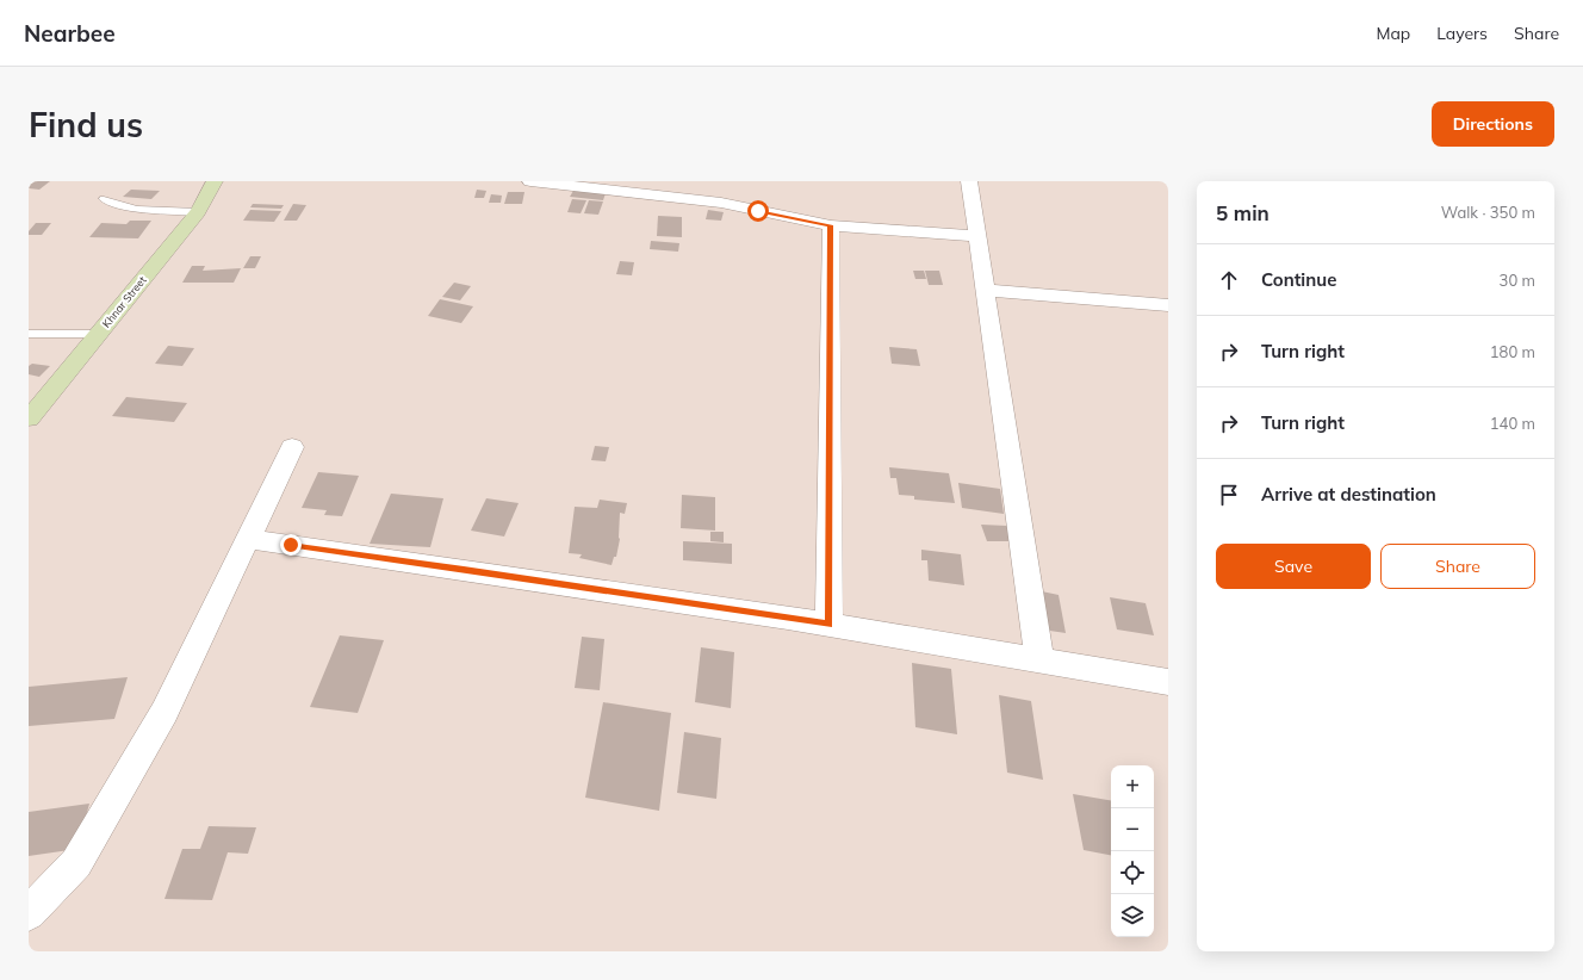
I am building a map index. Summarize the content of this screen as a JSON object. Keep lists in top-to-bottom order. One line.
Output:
{"streets":{"street":["Khnar Street"]},"page":{"header":"Nearbee","nav":["Map","Layers","Share"],"buttons":["Directions",["Save","Share"]],"title":"Find us","heading":["5 min","Walk · 350 m"],"list":[["Continue","30 m"],["Turn right","180 m"],["Turn right","140 m"],"Arrive at destination"],"map_buttons":["+","−"]}}
